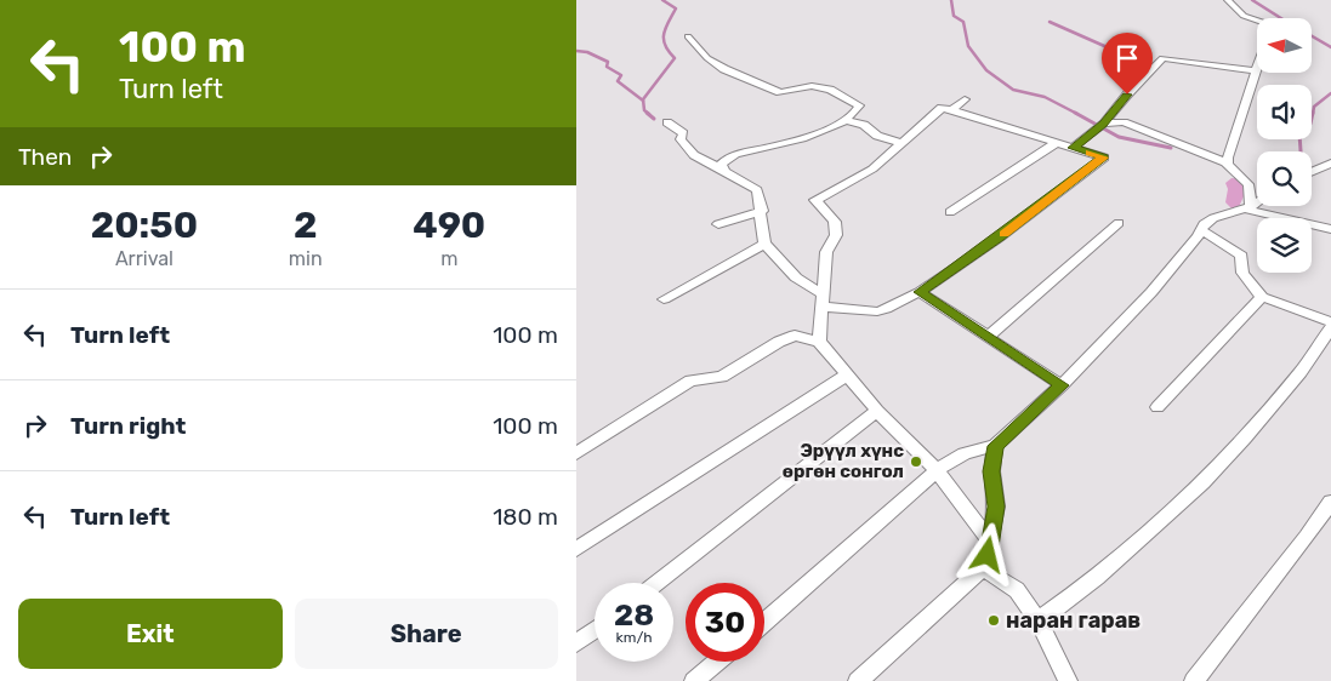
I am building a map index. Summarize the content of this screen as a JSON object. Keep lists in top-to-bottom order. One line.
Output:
{"places":["Эрүүл хүнс өргөн сонгол","наран гарав"],"north":"left","page":{"turn":["100 m","Turn left"],"then":"Then","eta":["20:50","Arrival","2","min","490","m"],"list":[{"name":"Turn left","value":"100 m"},{"name":"Turn right","value":"100 m"},{"name":"Turn left","value":"180 m"}],"speed":"28 km/h","limit":"30","buttons":["Exit","Share"]}}
